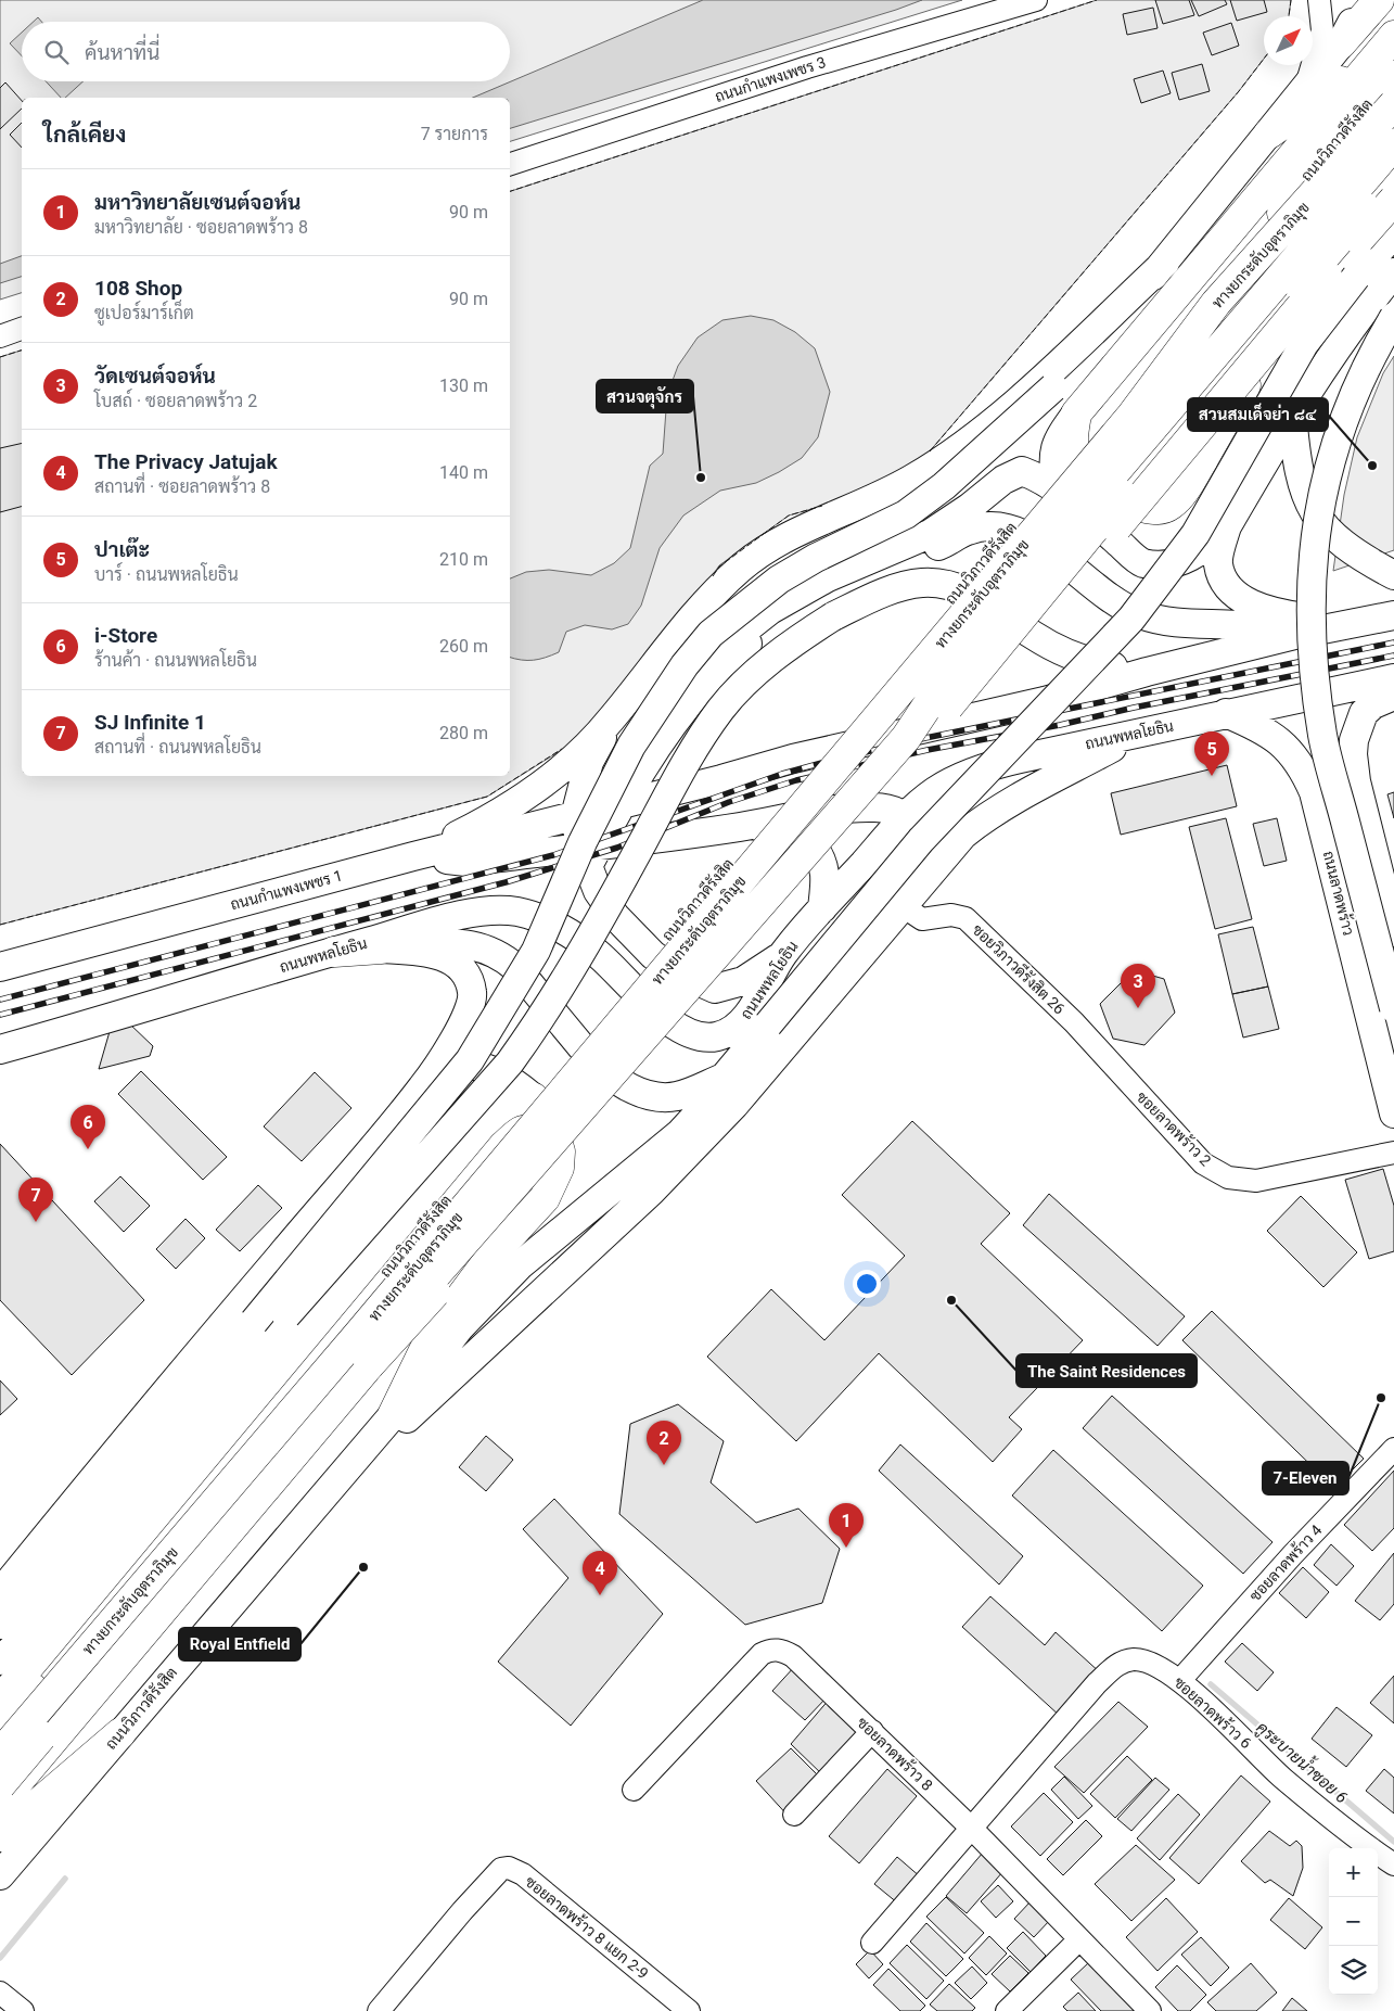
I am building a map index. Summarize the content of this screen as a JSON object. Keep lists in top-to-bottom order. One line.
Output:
{"streets":{"highway":["ถนนวิภาวดีรังสิต","ทางยกระดับอุตราภิมุข"],"main road":["ถนนพหลโยธิน","ถนนกำแพงเพชร 1","ถนนลาดพร้าว"],"street":["ถนนกำแพงเพชร 3","ซอยวิภาวดีรังสิต 26","ซอยลาดพร้าว 2","ซอยลาดพร้าว 4","ซอยลาดพร้าว 6","ซอยลาดพร้าว 8","ซอยลาดพร้าว 8 แยก 2-9"]},"crossings":[["ถนนพหลโยธิน","ถนนลาดพร้าว"],["ซอยวิภาวดีรังสิต 26","ซอยลาดพร้าว 2"],["ซอยลาดพร้าว 4","ซอยลาดพร้าว 6"],["ซอยลาดพร้าว 6","ซอยลาดพร้าว 8"]],"water":["คูระบายน้ำซอย 6"],"places":["สวนสมเด็จย่า ๘๔","สวนจตุจักร","The Saint Residences","7-Eleven","Royal Entfield"],"north":"top right","page":{"search":"ค้นหาที่นี่","heading":["ใกล้เคียง","7 รายการ"],"list":[{"mark":"1","name":"มหาวิทยาลัยเซนต์จอห์น","note":"มหาวิทยาลัย · ซอยลาดพร้าว 8","value":"90 m"},{"mark":"2","name":"108 Shop","note":"ซูเปอร์มาร์เก็ต","value":"90 m"},{"mark":"3","name":"วัดเซนต์จอห์น","note":"โบสถ์ · ซอยลาดพร้าว 2","value":"130 m"},{"mark":"4","name":"The Privacy Jatujak","note":"สถานที่ · ซอยลาดพร้าว 8","value":"140 m"},{"mark":"5","name":"ปาเต๊ะ","note":"บาร์ · ถนนพหลโยธิน","value":"210 m"},{"mark":"6","name":"i-Store","note":"ร้านค้า · ถนนพหลโยธิน","value":"260 m"},{"mark":"7","name":"SJ Infinite 1","note":"สถานที่ · ถนนพหลโยธิน","value":"280 m"}],"pins":["5","3","6","7","2","1","4"],"map_buttons":["+","−"]}}
